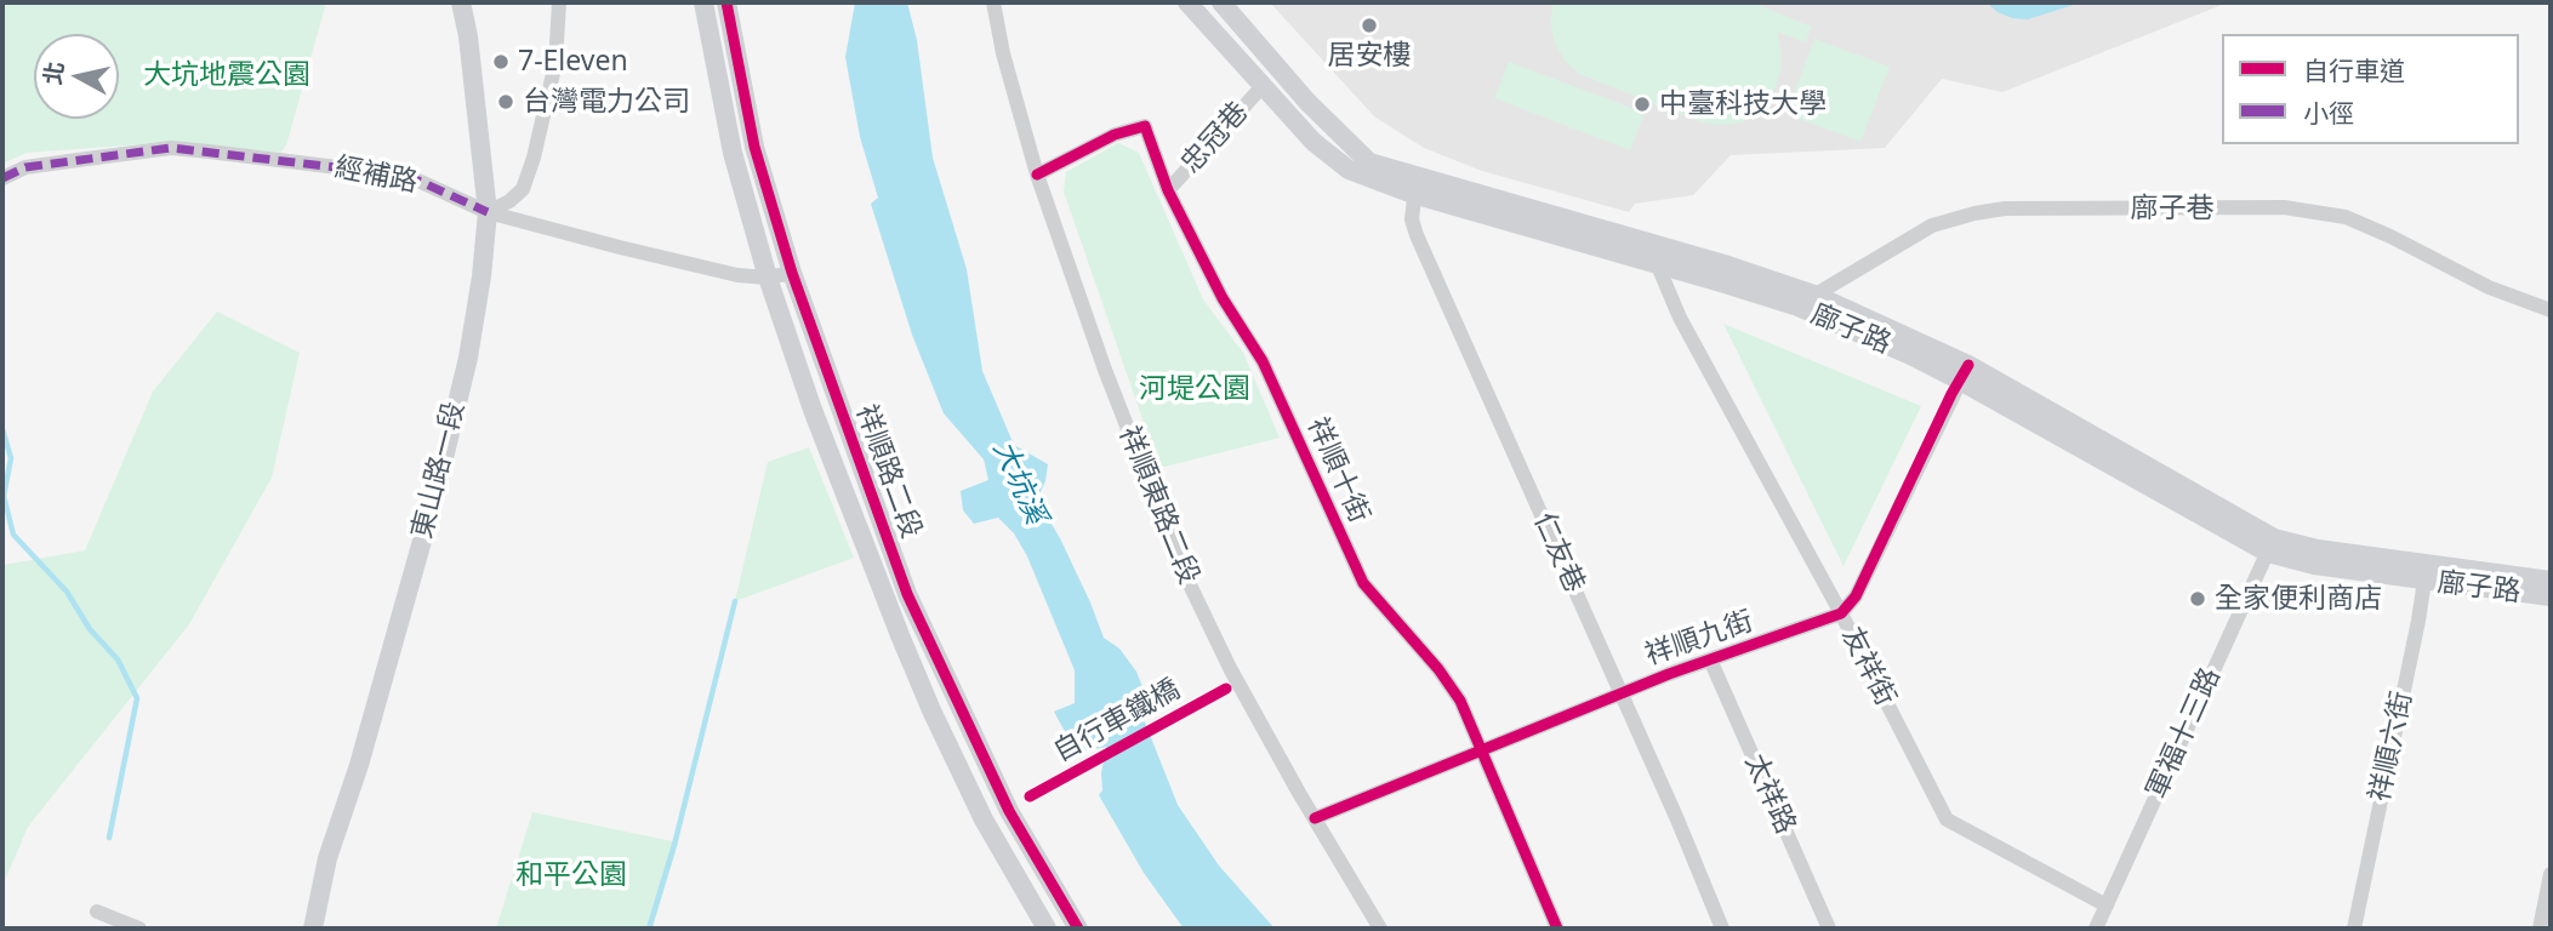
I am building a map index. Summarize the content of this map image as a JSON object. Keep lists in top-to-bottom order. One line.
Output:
{"streets":{"main road":["廍子路","東山路一段","祥順路二段"],"street":["忠冠巷","經補路","廍子巷","祥順十街","祥順東路二段","仁友巷","祥順九街","友祥街","軍福十三路","祥順六街","太祥路"],"cycle path":["自行車鐵橋"]},"crossings":[["忠冠巷","廍子路"],["忠冠巷","祥順十街"],["經補路","東山路一段"],["經補路","祥順路二段"],["廍子巷","廍子路"],["廍子路","仁友巷"],["廍子路","友祥街"],["廍子路","軍福十三路"],["廍子路","祥順六街"],["祥順十街","祥順東路二段"],["祥順十街","祥順九街"],["祥順東路二段","祥順九街"],["仁友巷","祥順九街"],["祥順九街","友祥街"],["祥順九街","太祥路"],["友祥街","軍福十三路"]],"water":["大坑溪"],"parks":["大坑地震公園","河堤公園","和平公園"],"places":["居安樓","7-Eleven","台灣電力公司","中臺科技大學","全家便利商店"],"legend":["自行車道","小徑"],"north":"left"}
